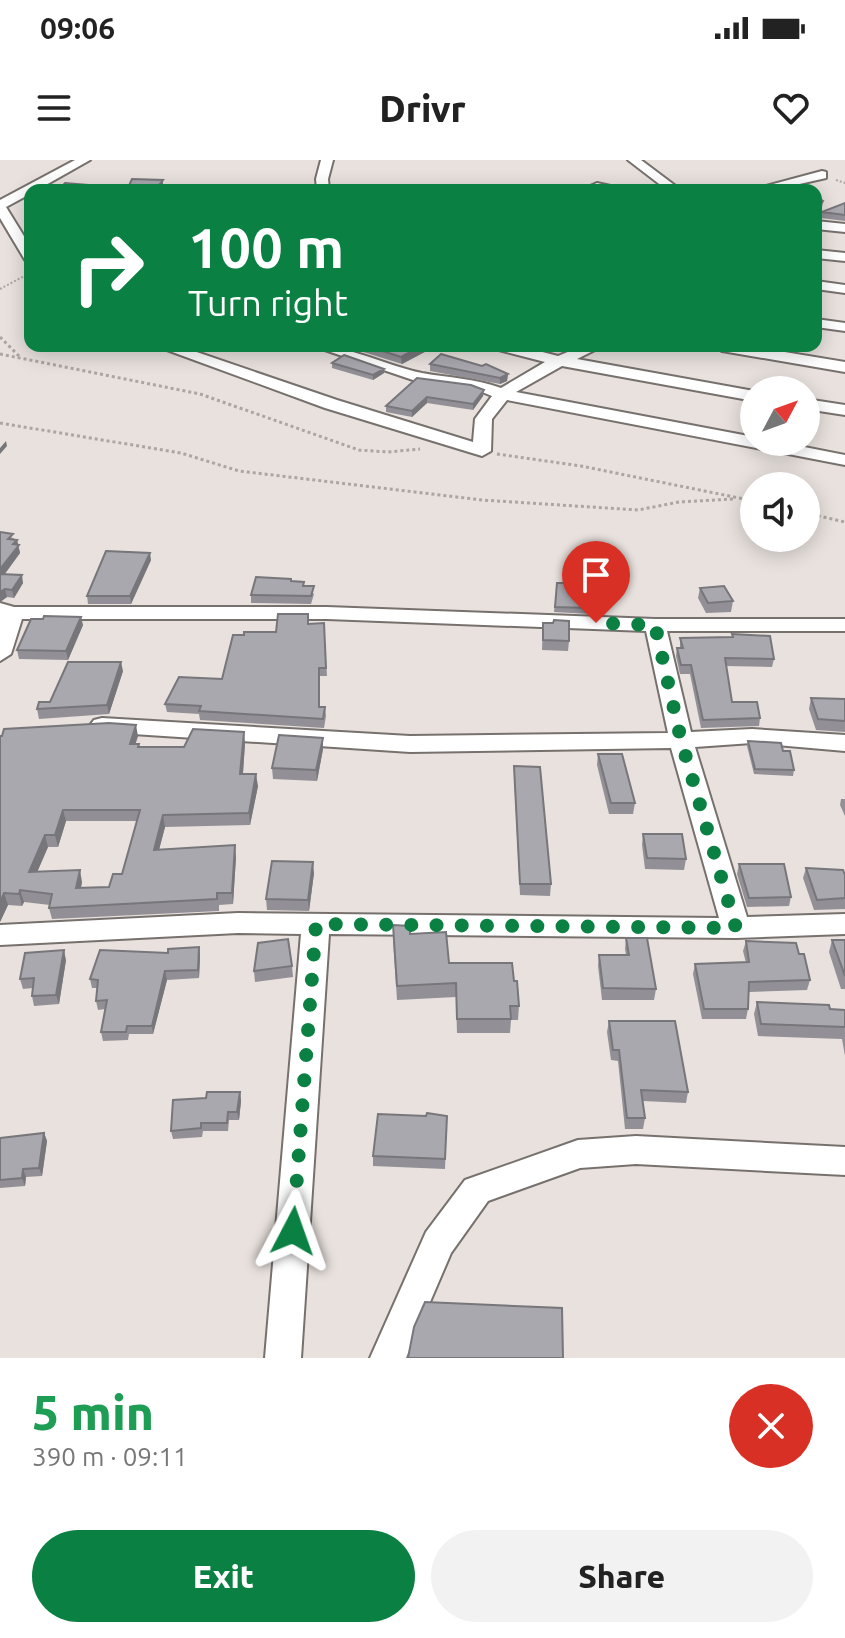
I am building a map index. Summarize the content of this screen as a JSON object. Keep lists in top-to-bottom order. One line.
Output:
{"north":"top right","page":{"status":"09:06","header":"Drivr","turn":["100 m","Turn right"],"heading":["5 min","390 m · 09:11"],"buttons":["Exit","Share"]}}
